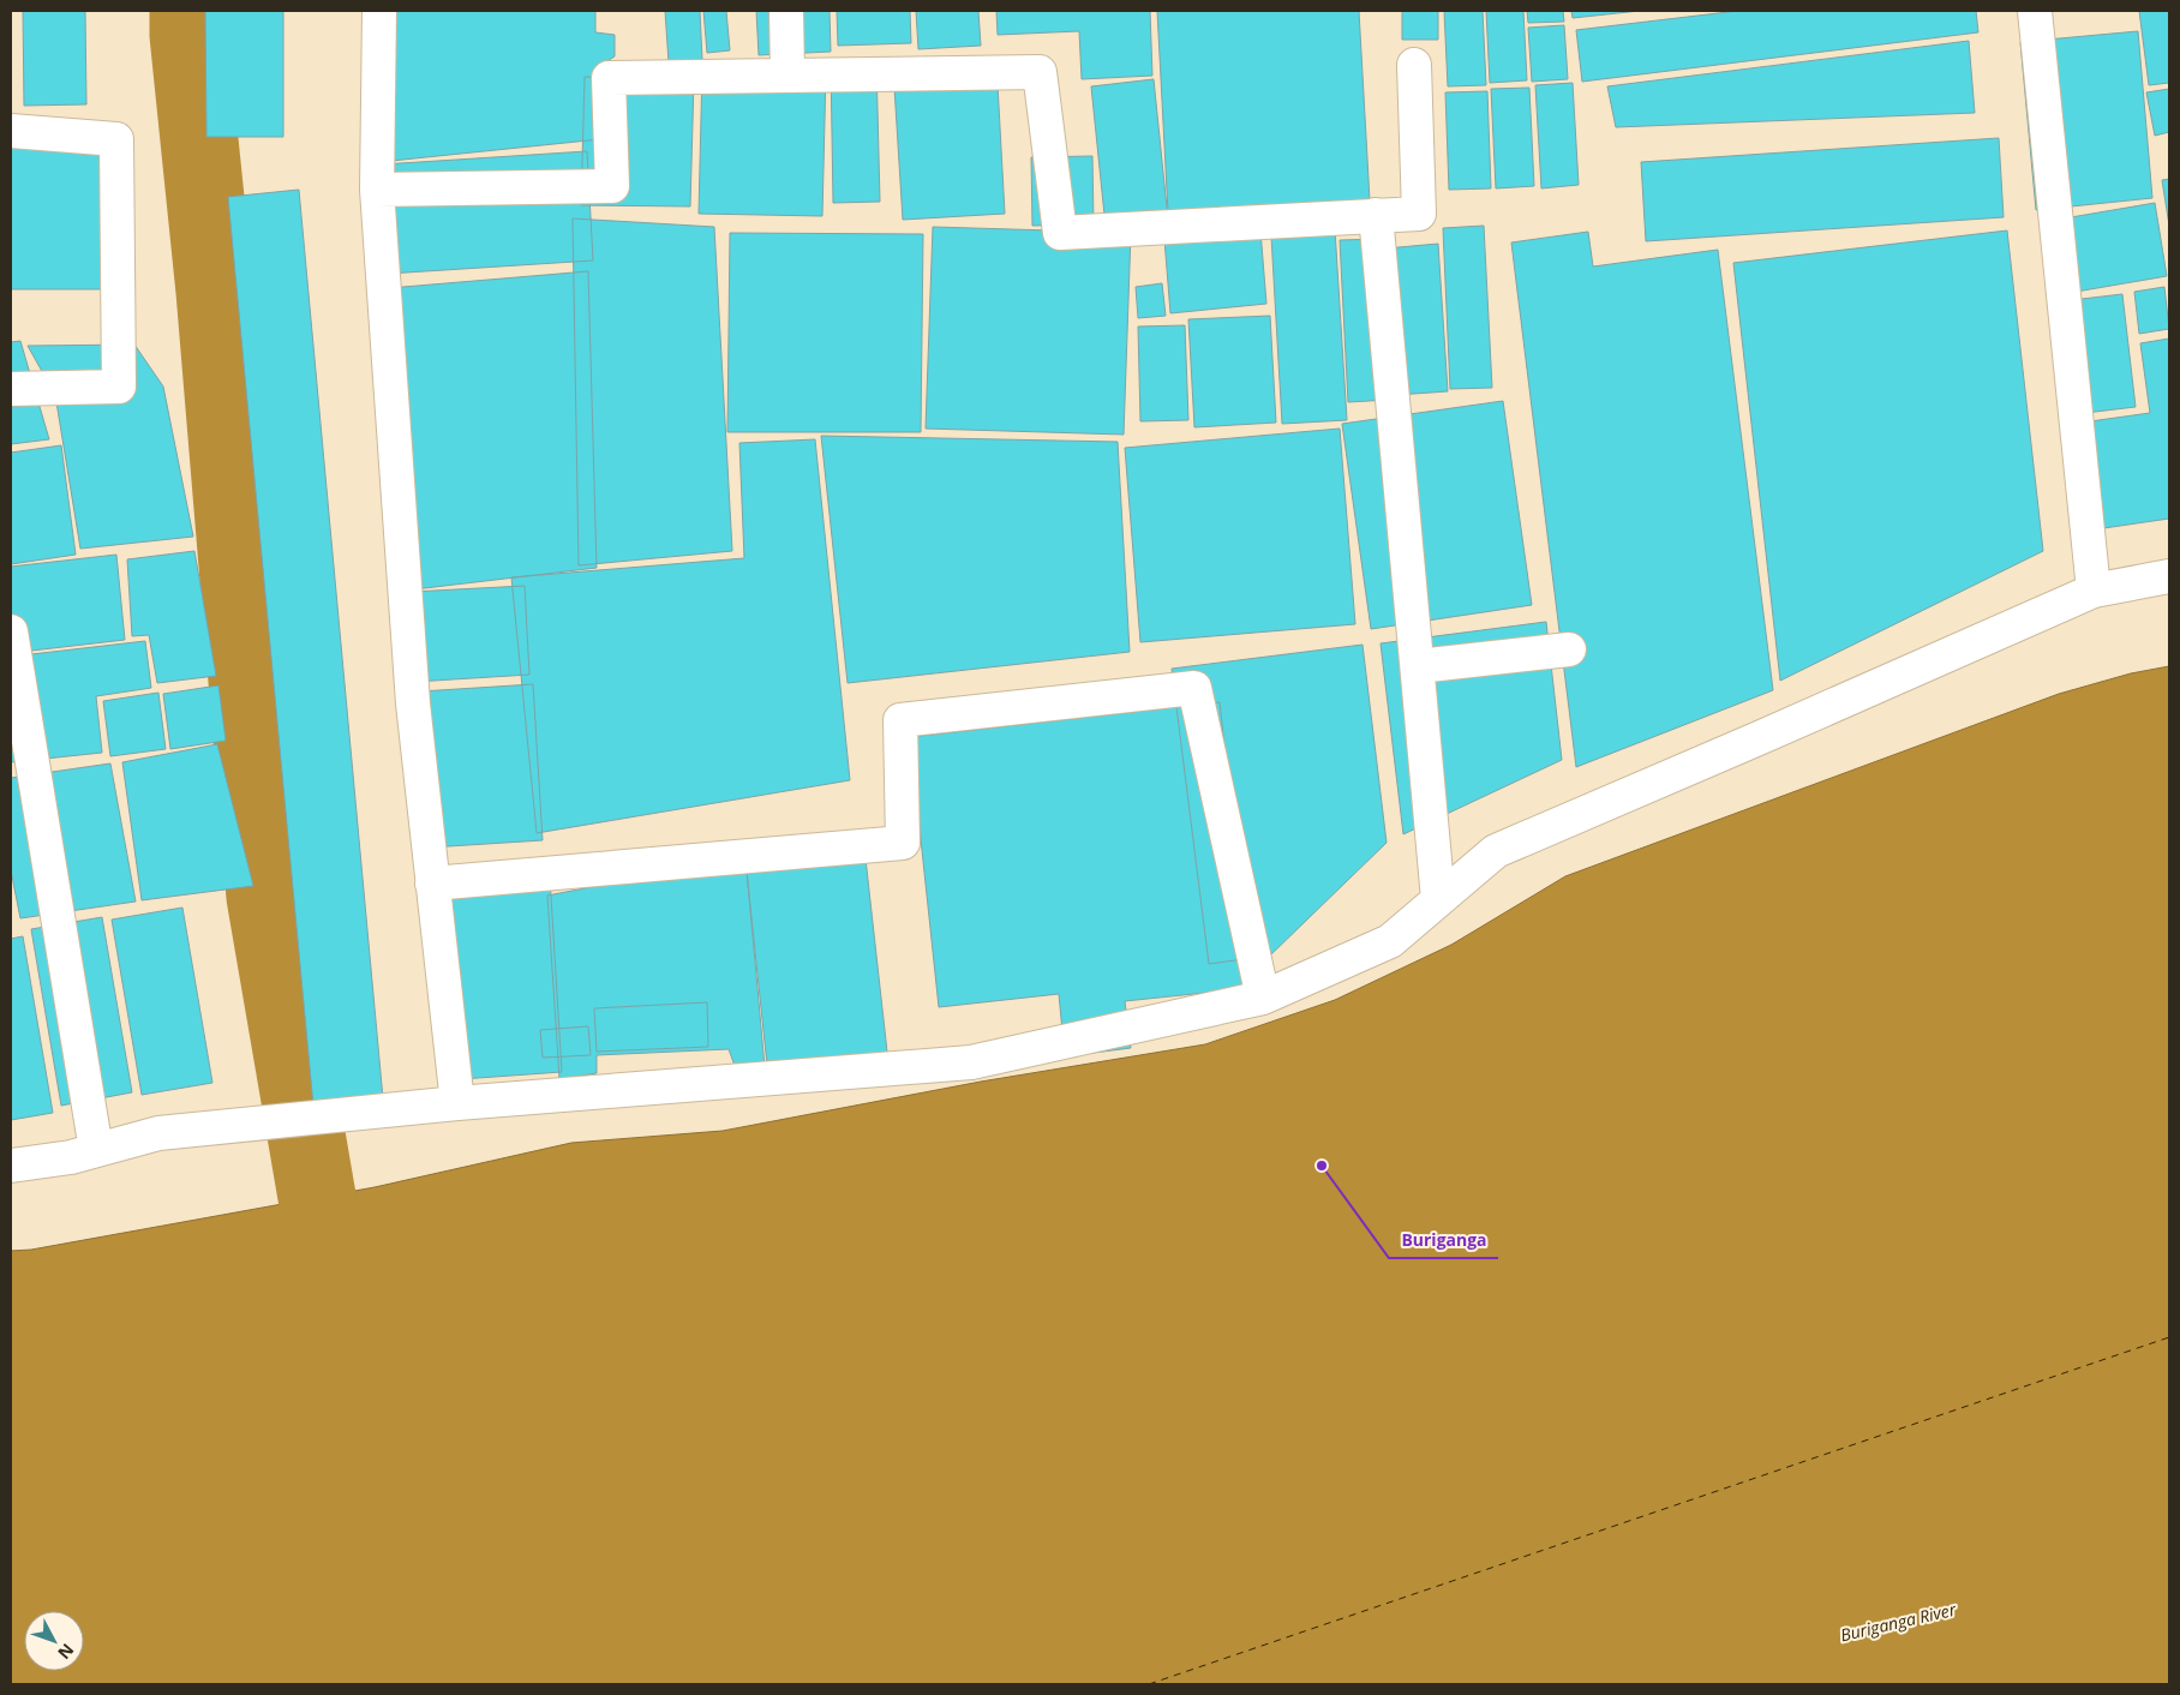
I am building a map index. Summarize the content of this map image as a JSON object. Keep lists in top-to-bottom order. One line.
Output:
{"water":["Buriganga River"],"places":["Buriganga"],"north":"bottom right"}
